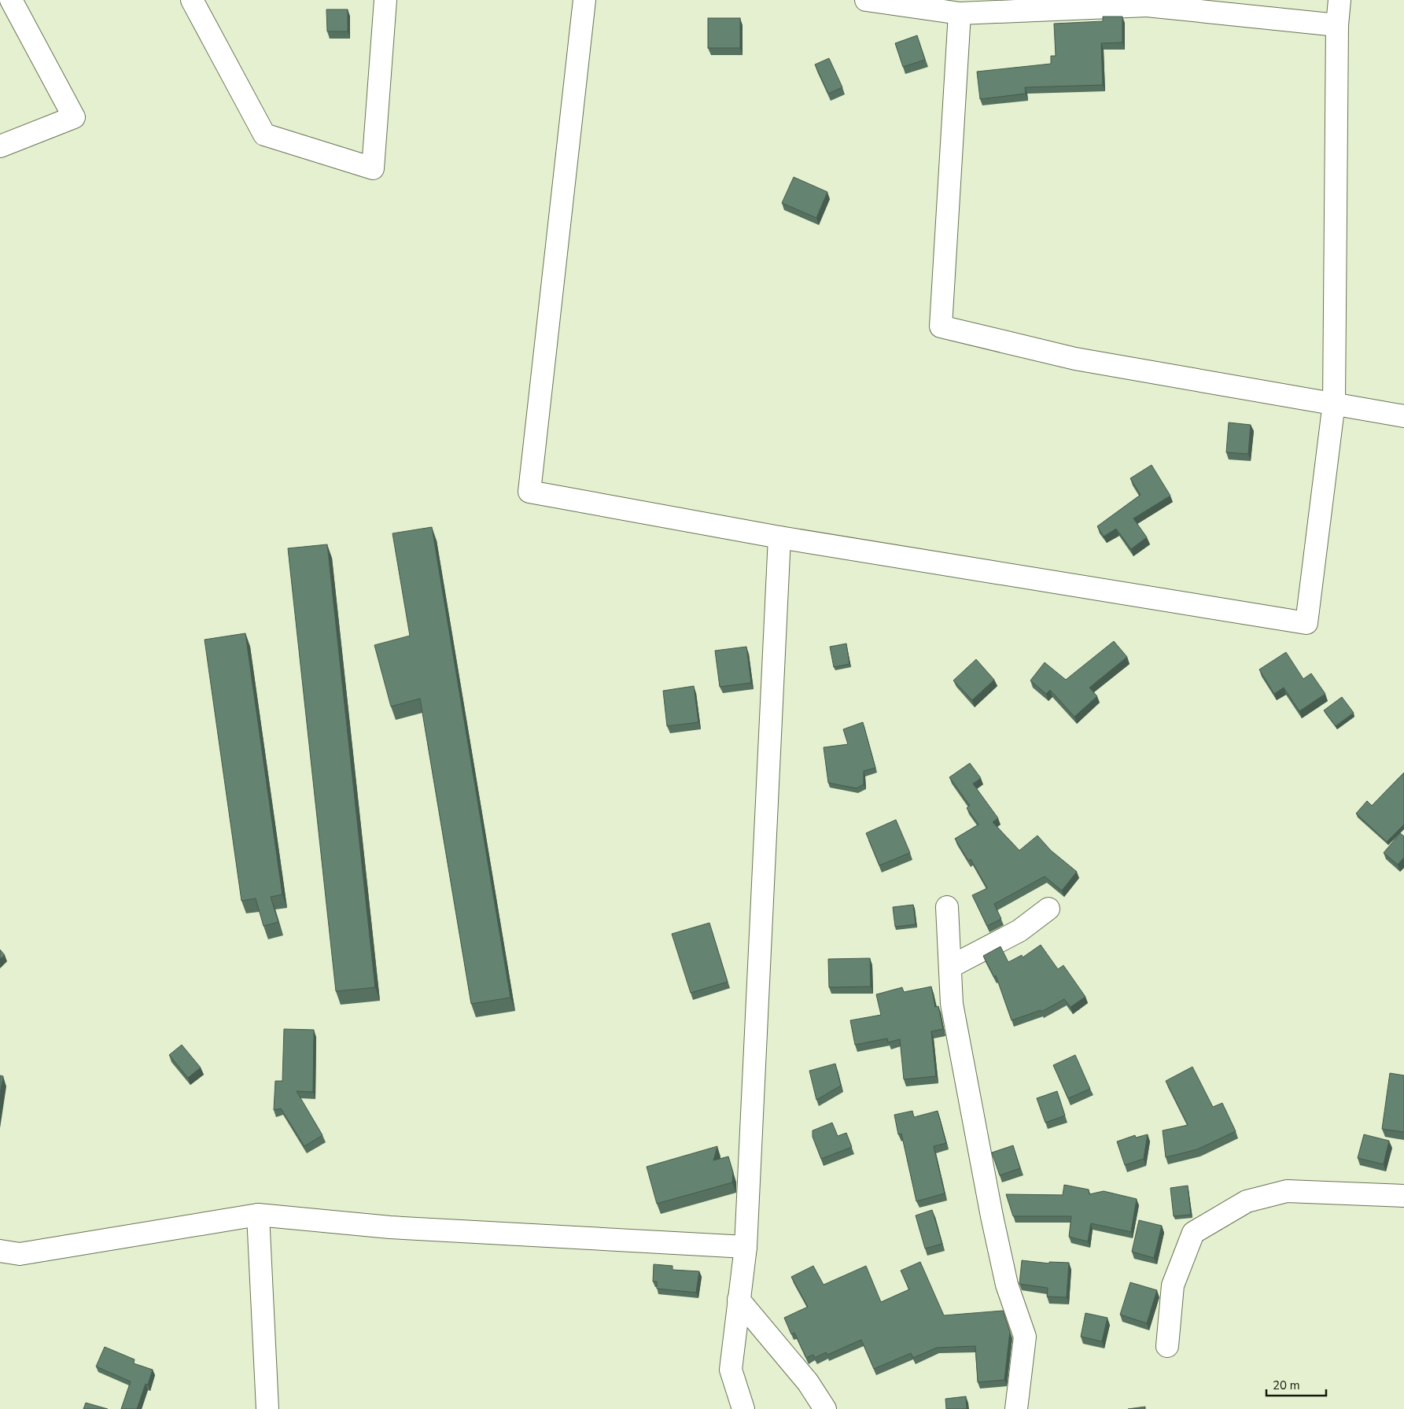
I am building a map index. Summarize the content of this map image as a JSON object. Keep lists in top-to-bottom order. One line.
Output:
{"scale_bar":"20 m"}
